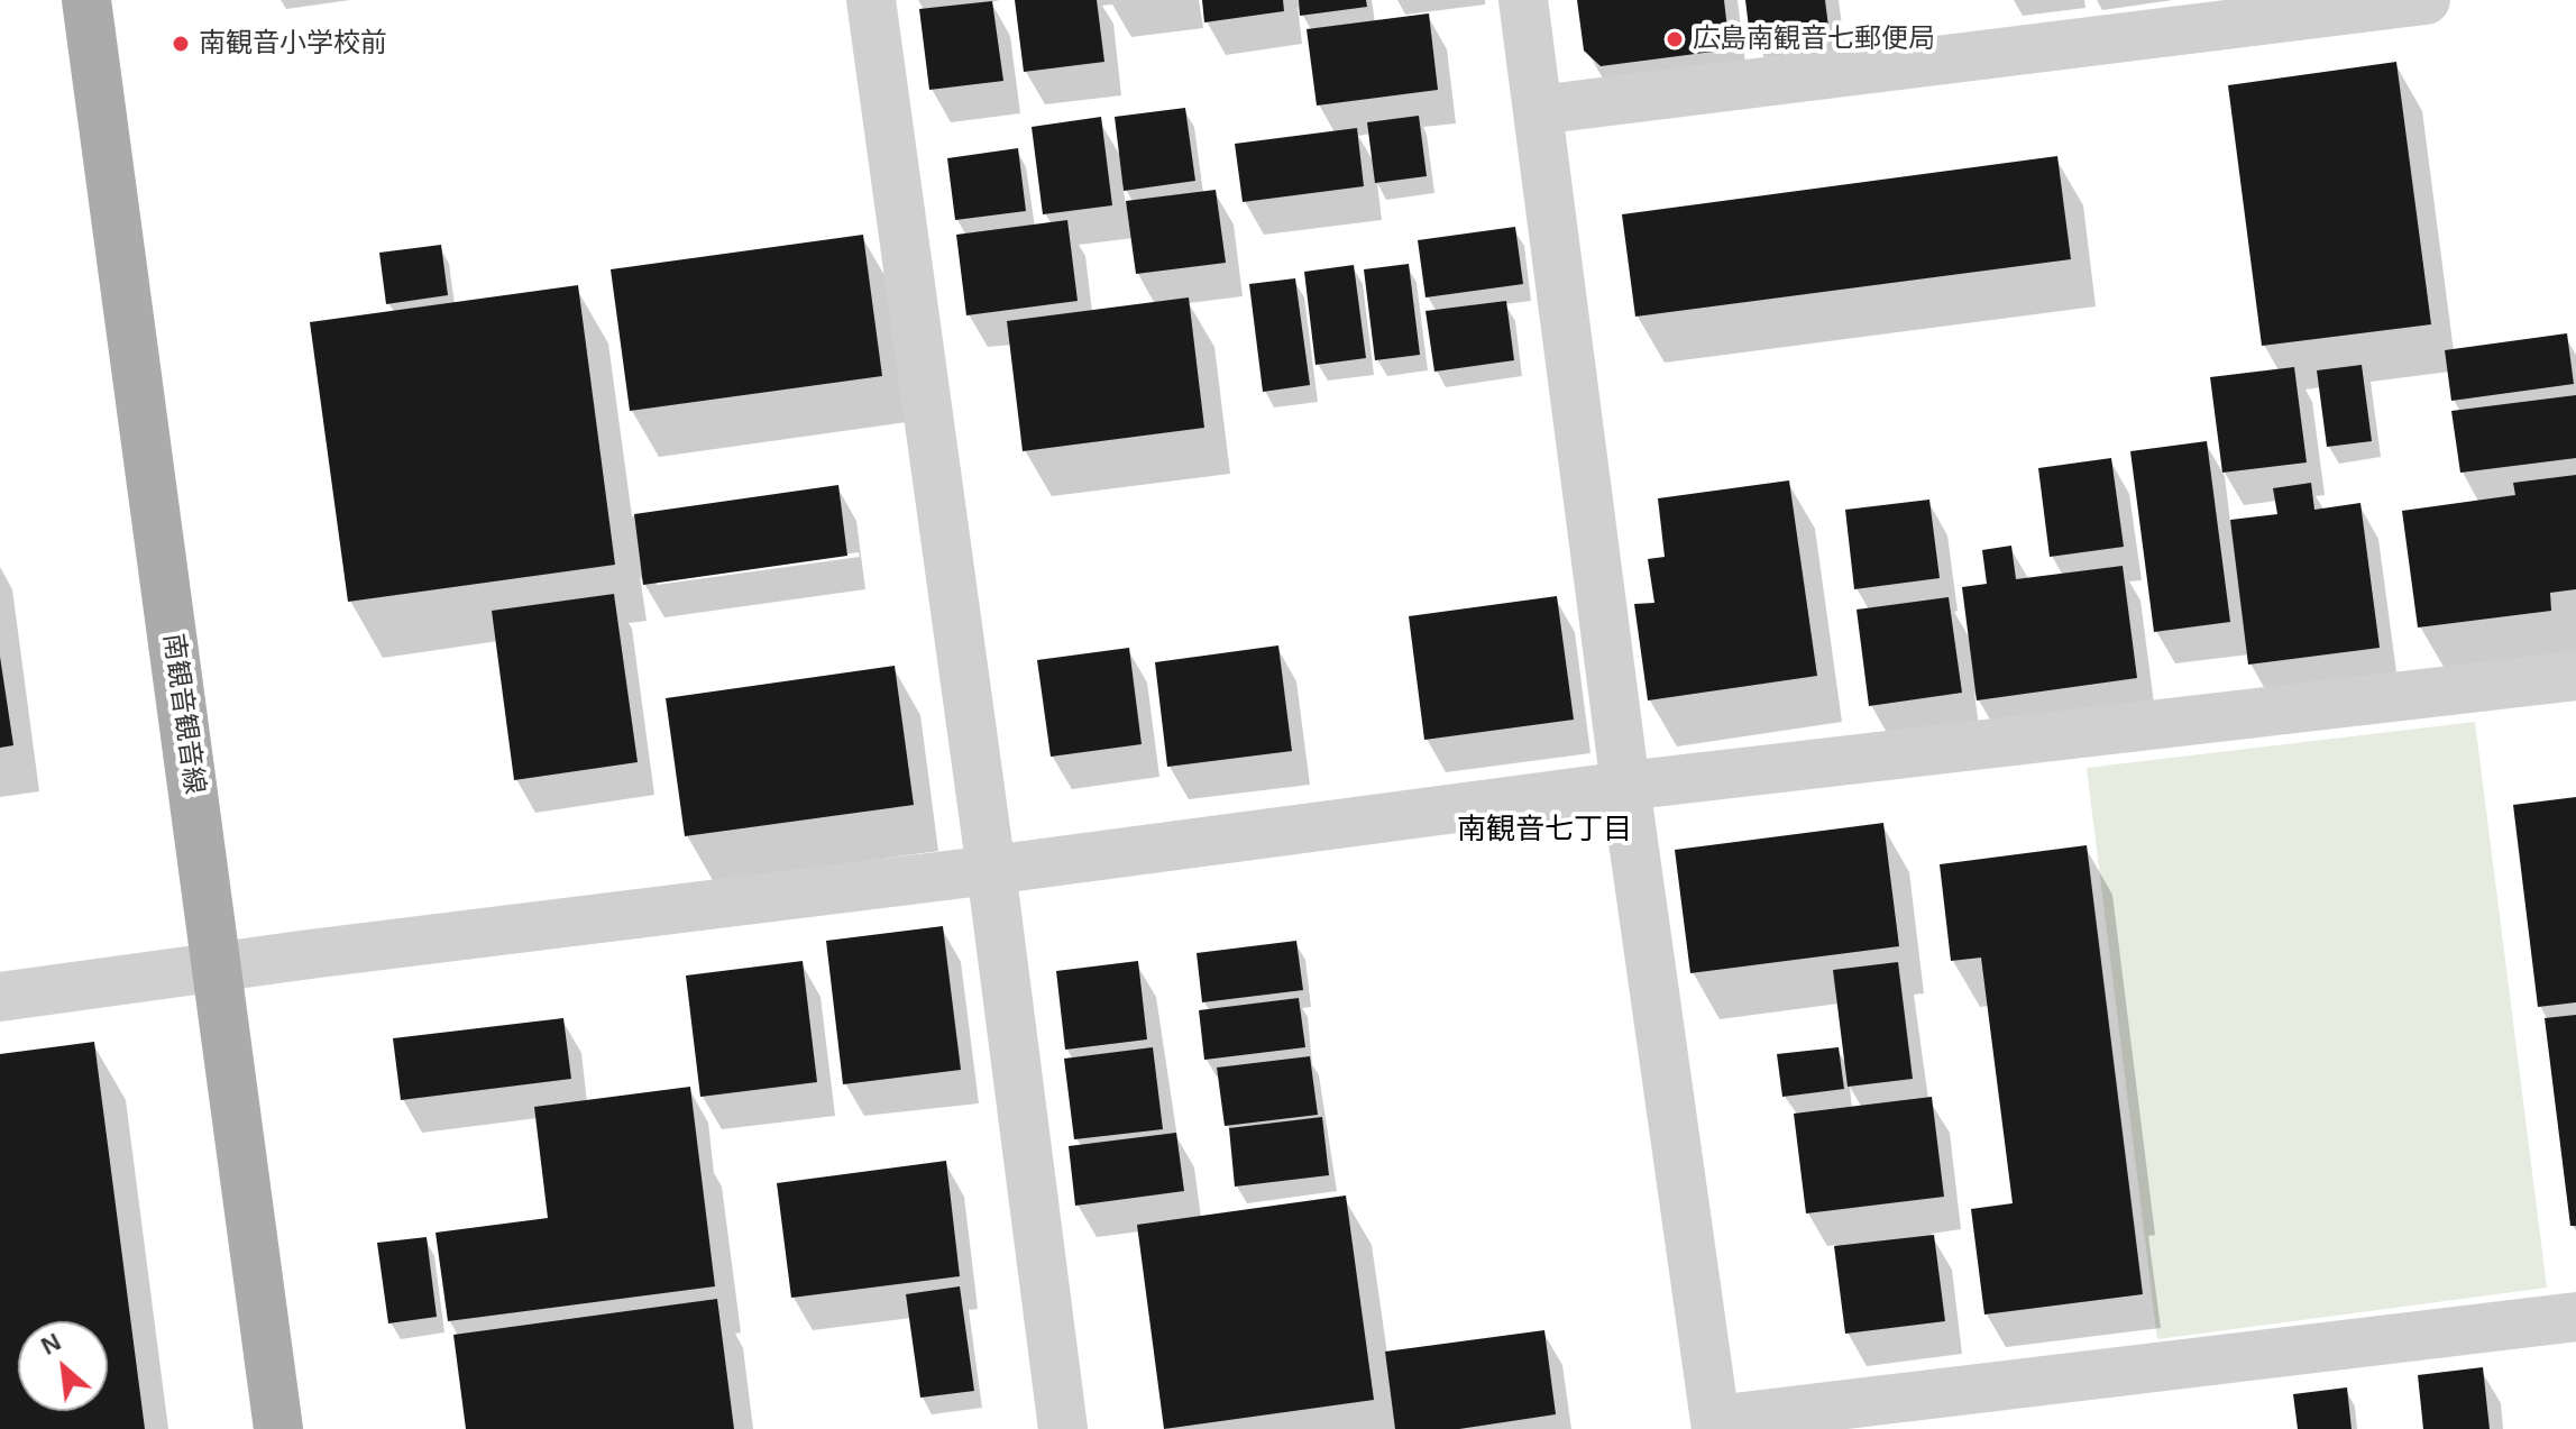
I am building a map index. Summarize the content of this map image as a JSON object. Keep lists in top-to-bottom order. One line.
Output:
{"streets":{"main road":["南観音観音線"]},"districts":["南観音七丁目"],"places":["広島南観音七郵便局","南観音小学校前"],"north":"top left"}
